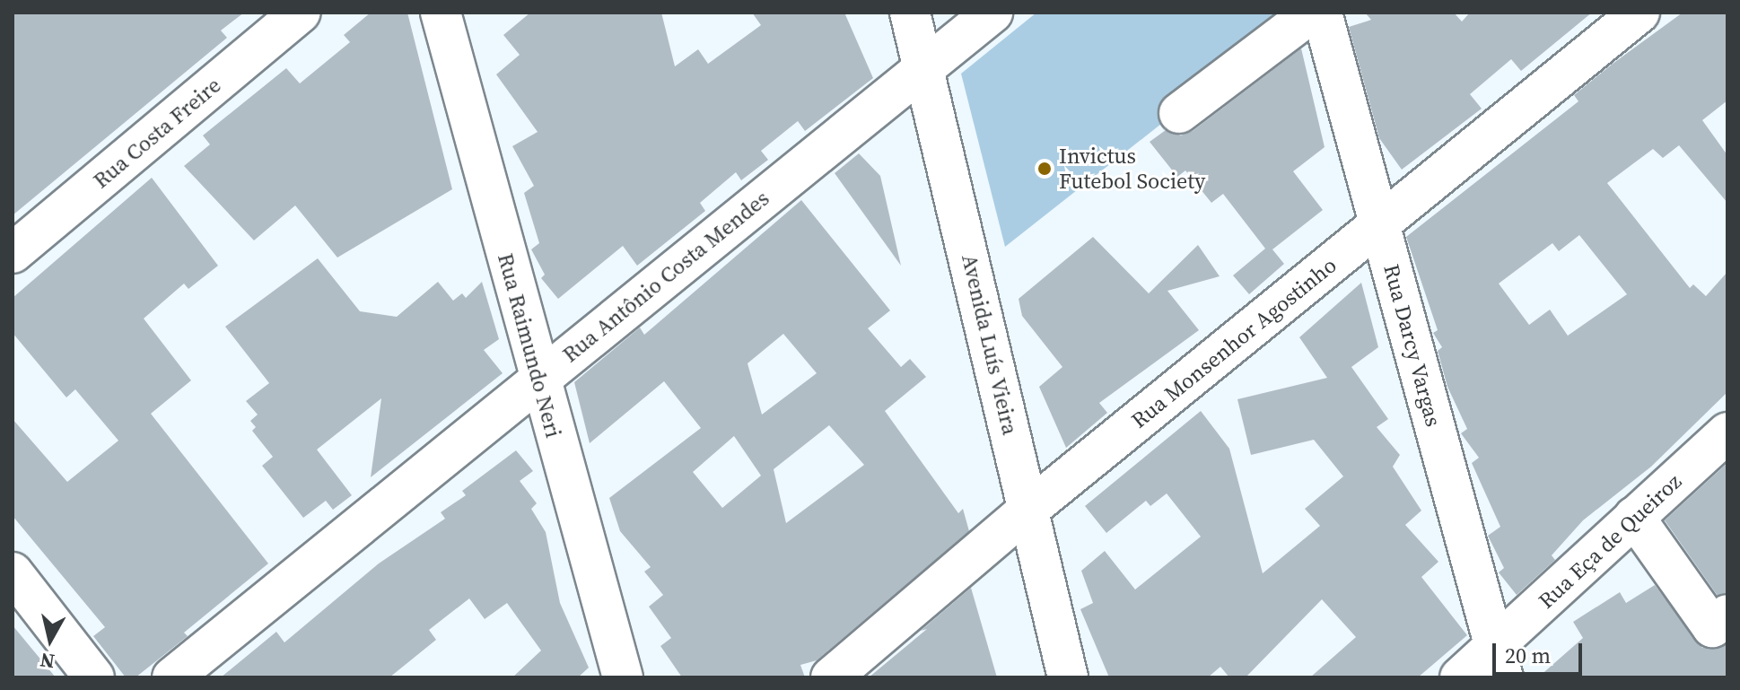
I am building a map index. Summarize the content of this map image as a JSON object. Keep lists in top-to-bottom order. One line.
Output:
{"streets":{"street":["Rua Costa Freire","Rua Antônio Costa Mendes","Rua Monsenhor Agostinho","Avenida Luís Vieira","Rua Raimundo Neri","Rua Darcy Vargas","Rua Eça de Queiroz"]},"crossings":[["Rua Antônio Costa Mendes","Avenida Luís Vieira"],["Rua Antônio Costa Mendes","Rua Raimundo Neri"],["Rua Monsenhor Agostinho","Avenida Luís Vieira"],["Rua Monsenhor Agostinho","Rua Darcy Vargas"],["Rua Darcy Vargas","Rua Eça de Queiroz"]],"places":["Invictus Futebol Society"],"scale_bar":"20 m","north":"bottom"}
